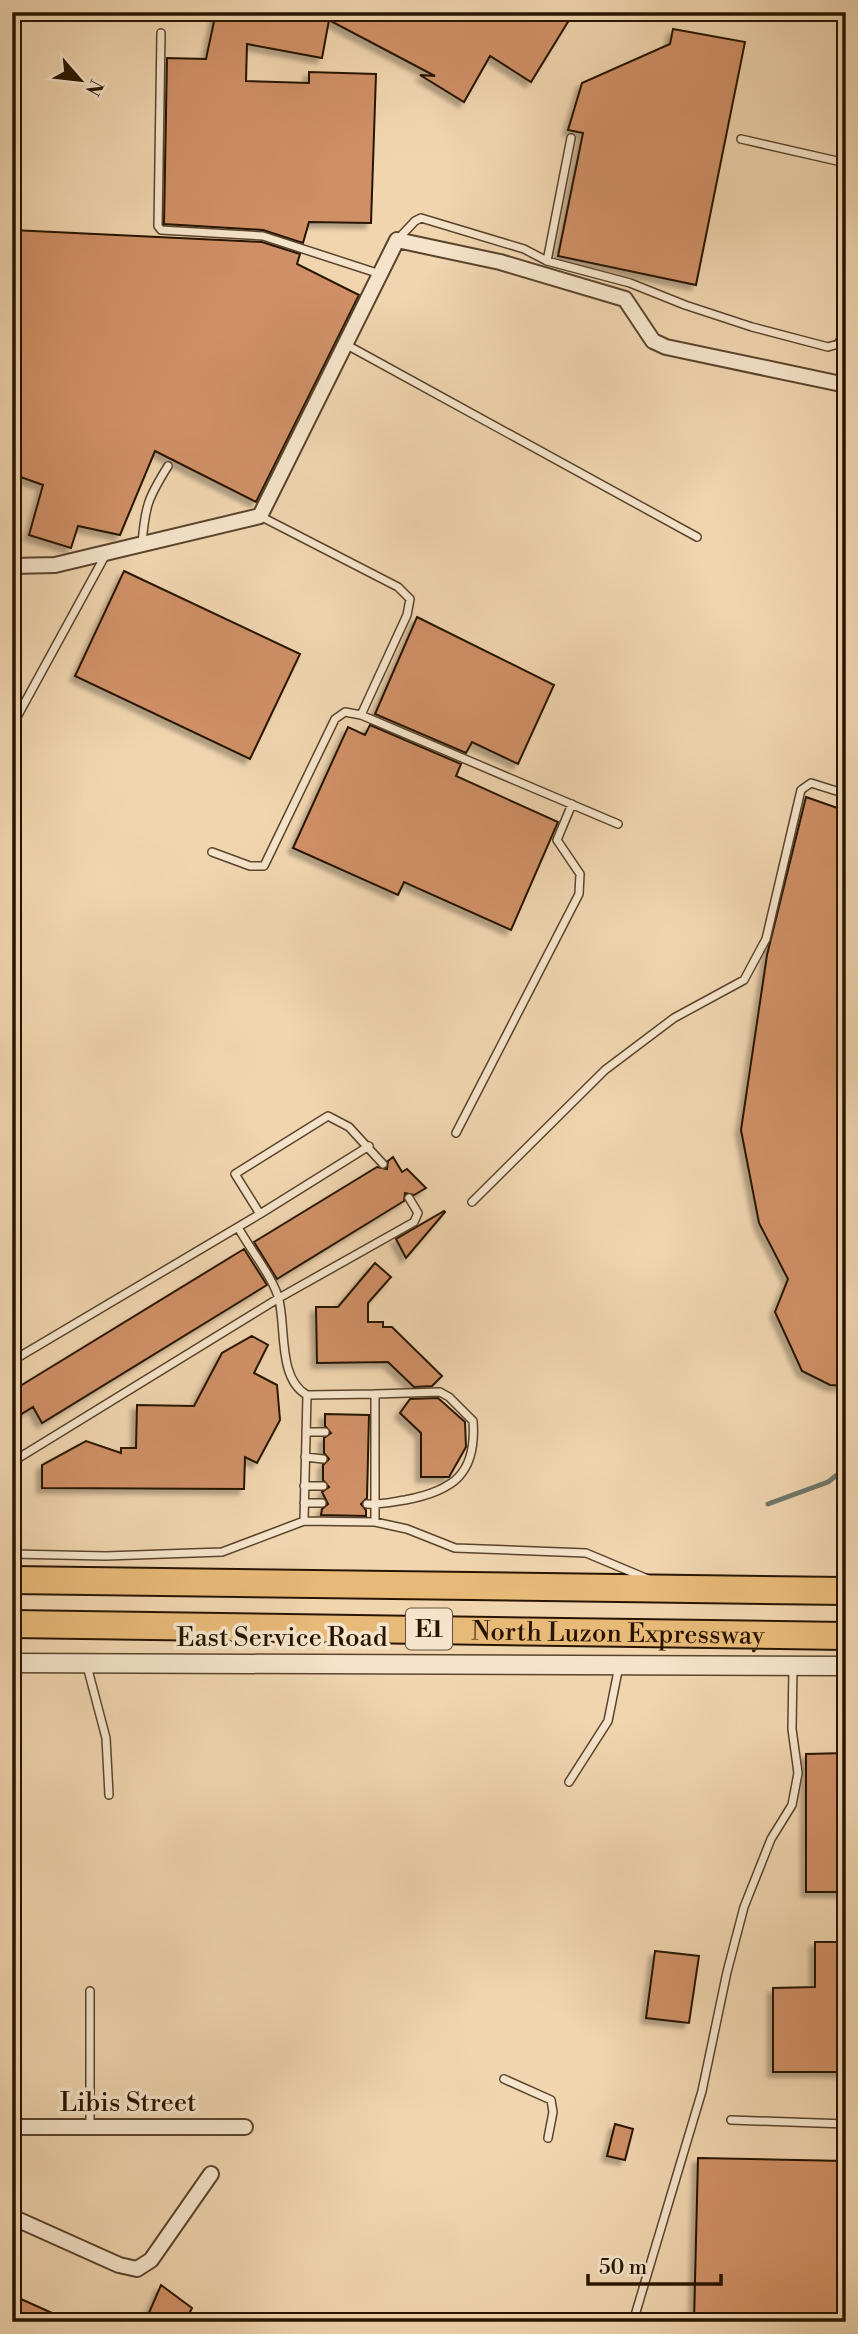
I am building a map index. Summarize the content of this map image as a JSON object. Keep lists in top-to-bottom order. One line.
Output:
{"streets":{"highway":["E1","North Luzon Expressway"],"street":["East Service Road","Libis Street"]},"scale_bar":"50 m","north":"bottom right"}
